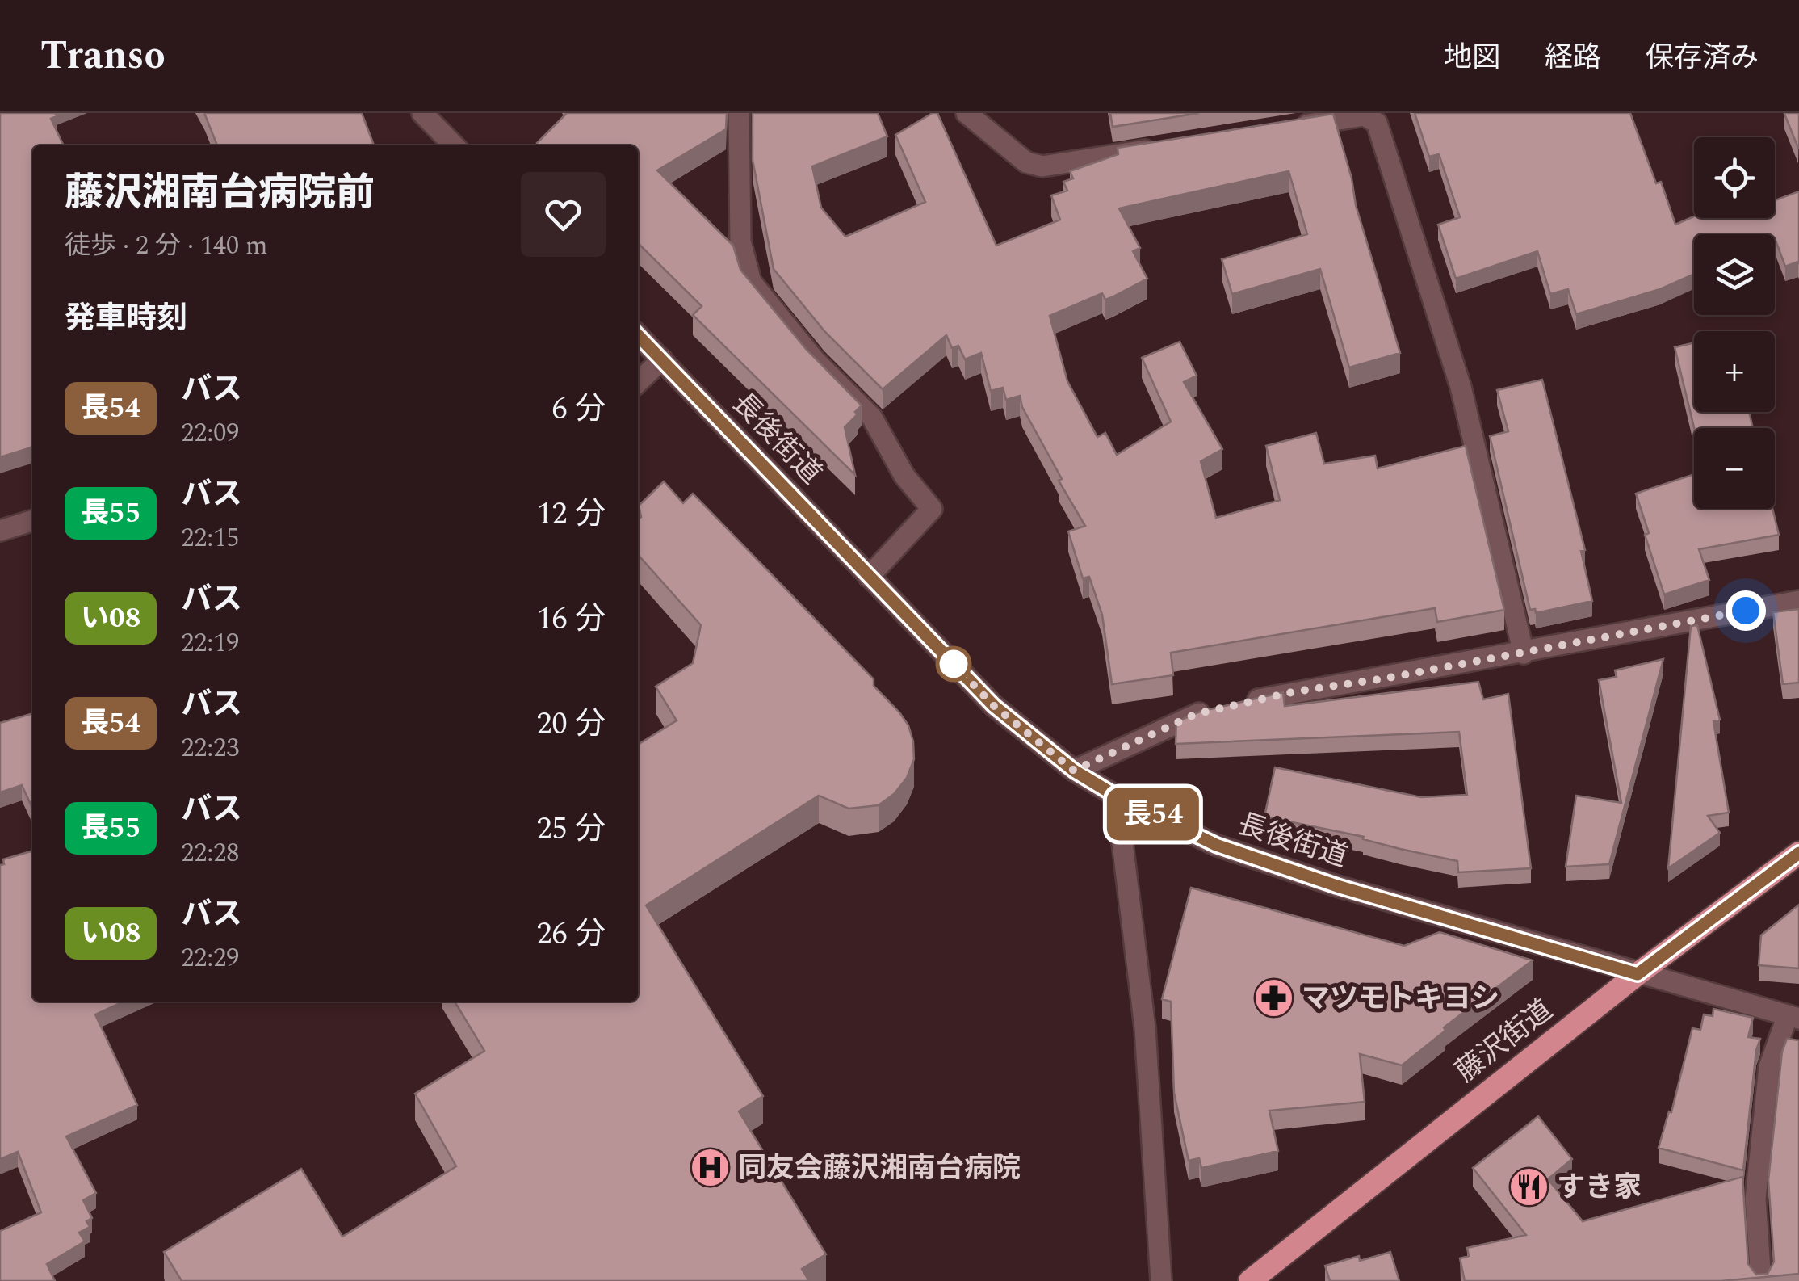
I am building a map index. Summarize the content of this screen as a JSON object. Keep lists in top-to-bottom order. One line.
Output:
{"streets":{"highway":["藤沢街道"],"street":["長後街道"]},"crossings":[["長後街道","藤沢街道"]],"places":{"pharmacy":["マツモトキヨシ"],"hospital":["同友会藤沢湘南台病院"],"restaurant":["すき家"]},"lines":["bus line 長54"],"page":{"header":"Transo","nav":["地図","経路","保存済み"],"on_map":"長54","map_buttons":["+","−"],"heading":[["藤沢湘南台病院前","徒歩 · 2 分 · 140 m"],"発車時刻"],"list":[{"mark":"長54","name":"バス","note":"22:09","value":"6 分"},{"mark":"長55","name":"バス","note":"22:15","value":"12 分"},{"mark":"い08","name":"バス","note":"22:19","value":"16 分"},{"mark":"長54","name":"バス","note":"22:23","value":"20 分"},{"mark":"長55","name":"バス","note":"22:28","value":"25 分"},{"mark":"い08","name":"バス","note":"22:29","value":"26 分"}]}}
